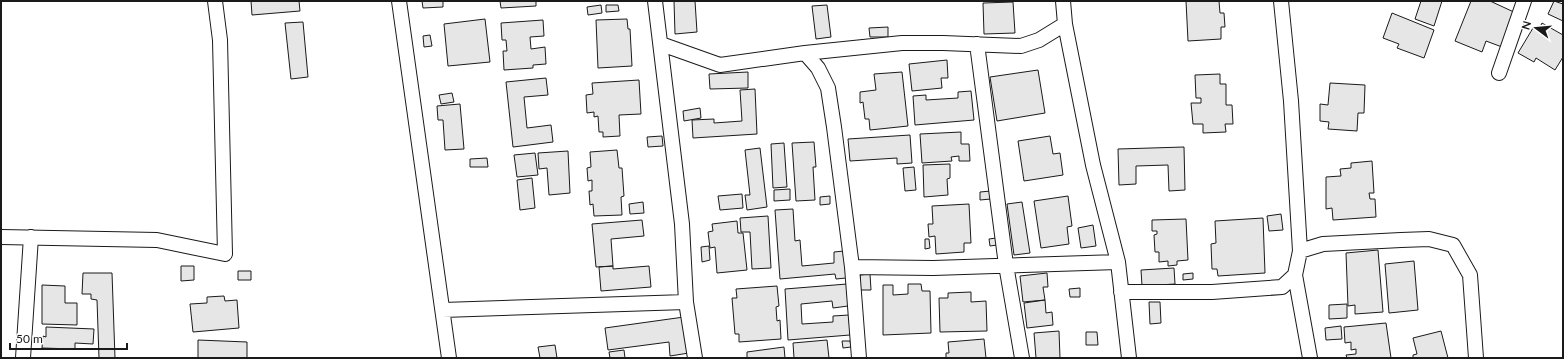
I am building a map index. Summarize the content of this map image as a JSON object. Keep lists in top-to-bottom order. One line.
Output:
{"scale_bar":"50 m","north":"left"}
